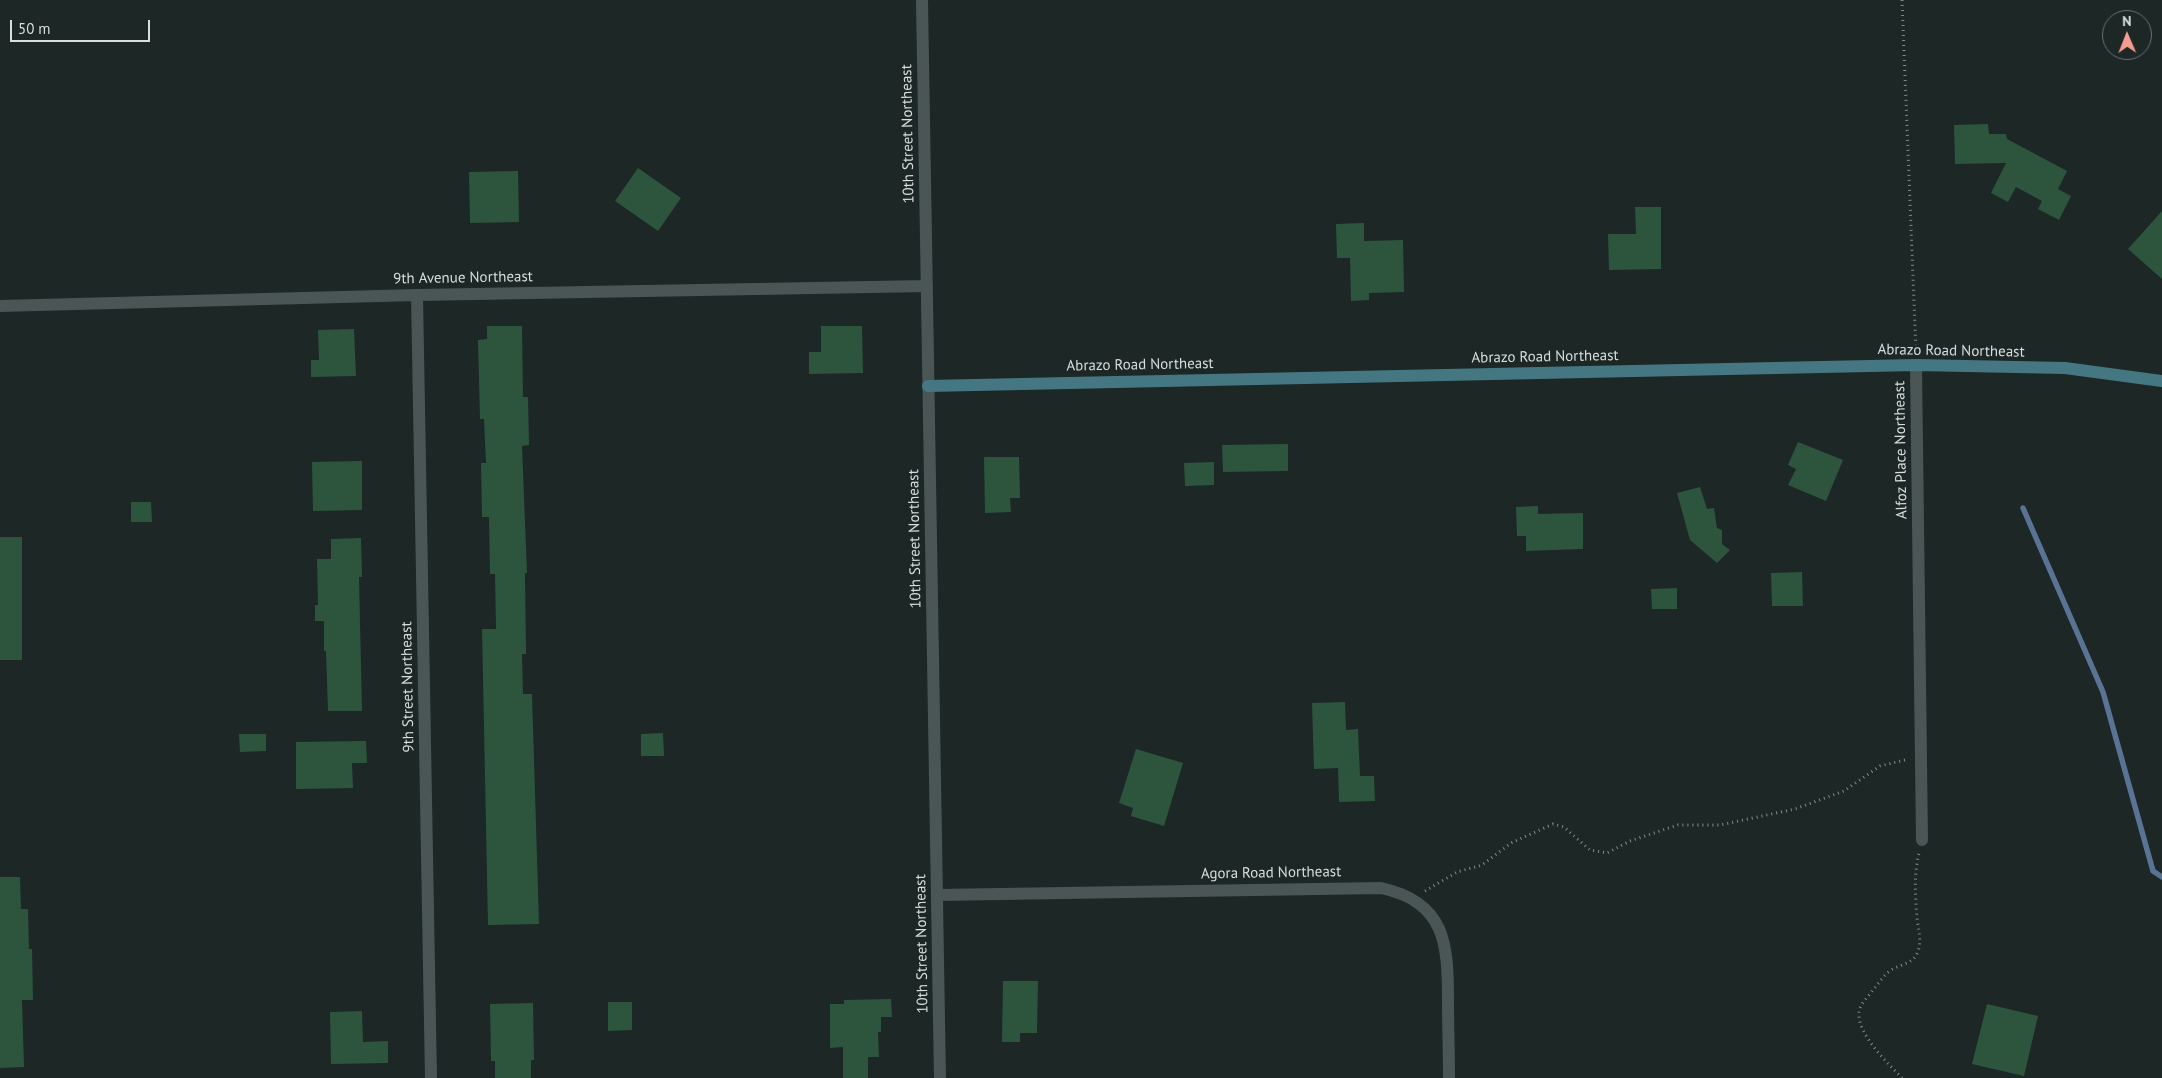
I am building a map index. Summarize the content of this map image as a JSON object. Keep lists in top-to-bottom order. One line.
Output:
{"streets":{"street":["10th Street Northeast","9th Avenue Northeast","Abrazo Road Northeast","Alfoz Place Northeast","9th Street Northeast","Agora Road Northeast"]},"crossings":[["10th Street Northeast","9th Avenue Northeast"],["10th Street Northeast","Abrazo Road Northeast"],["10th Street Northeast","Agora Road Northeast"],["9th Avenue Northeast","9th Street Northeast"],["Abrazo Road Northeast","Alfoz Place Northeast"]],"scale_bar":"50 m","north":"top"}
